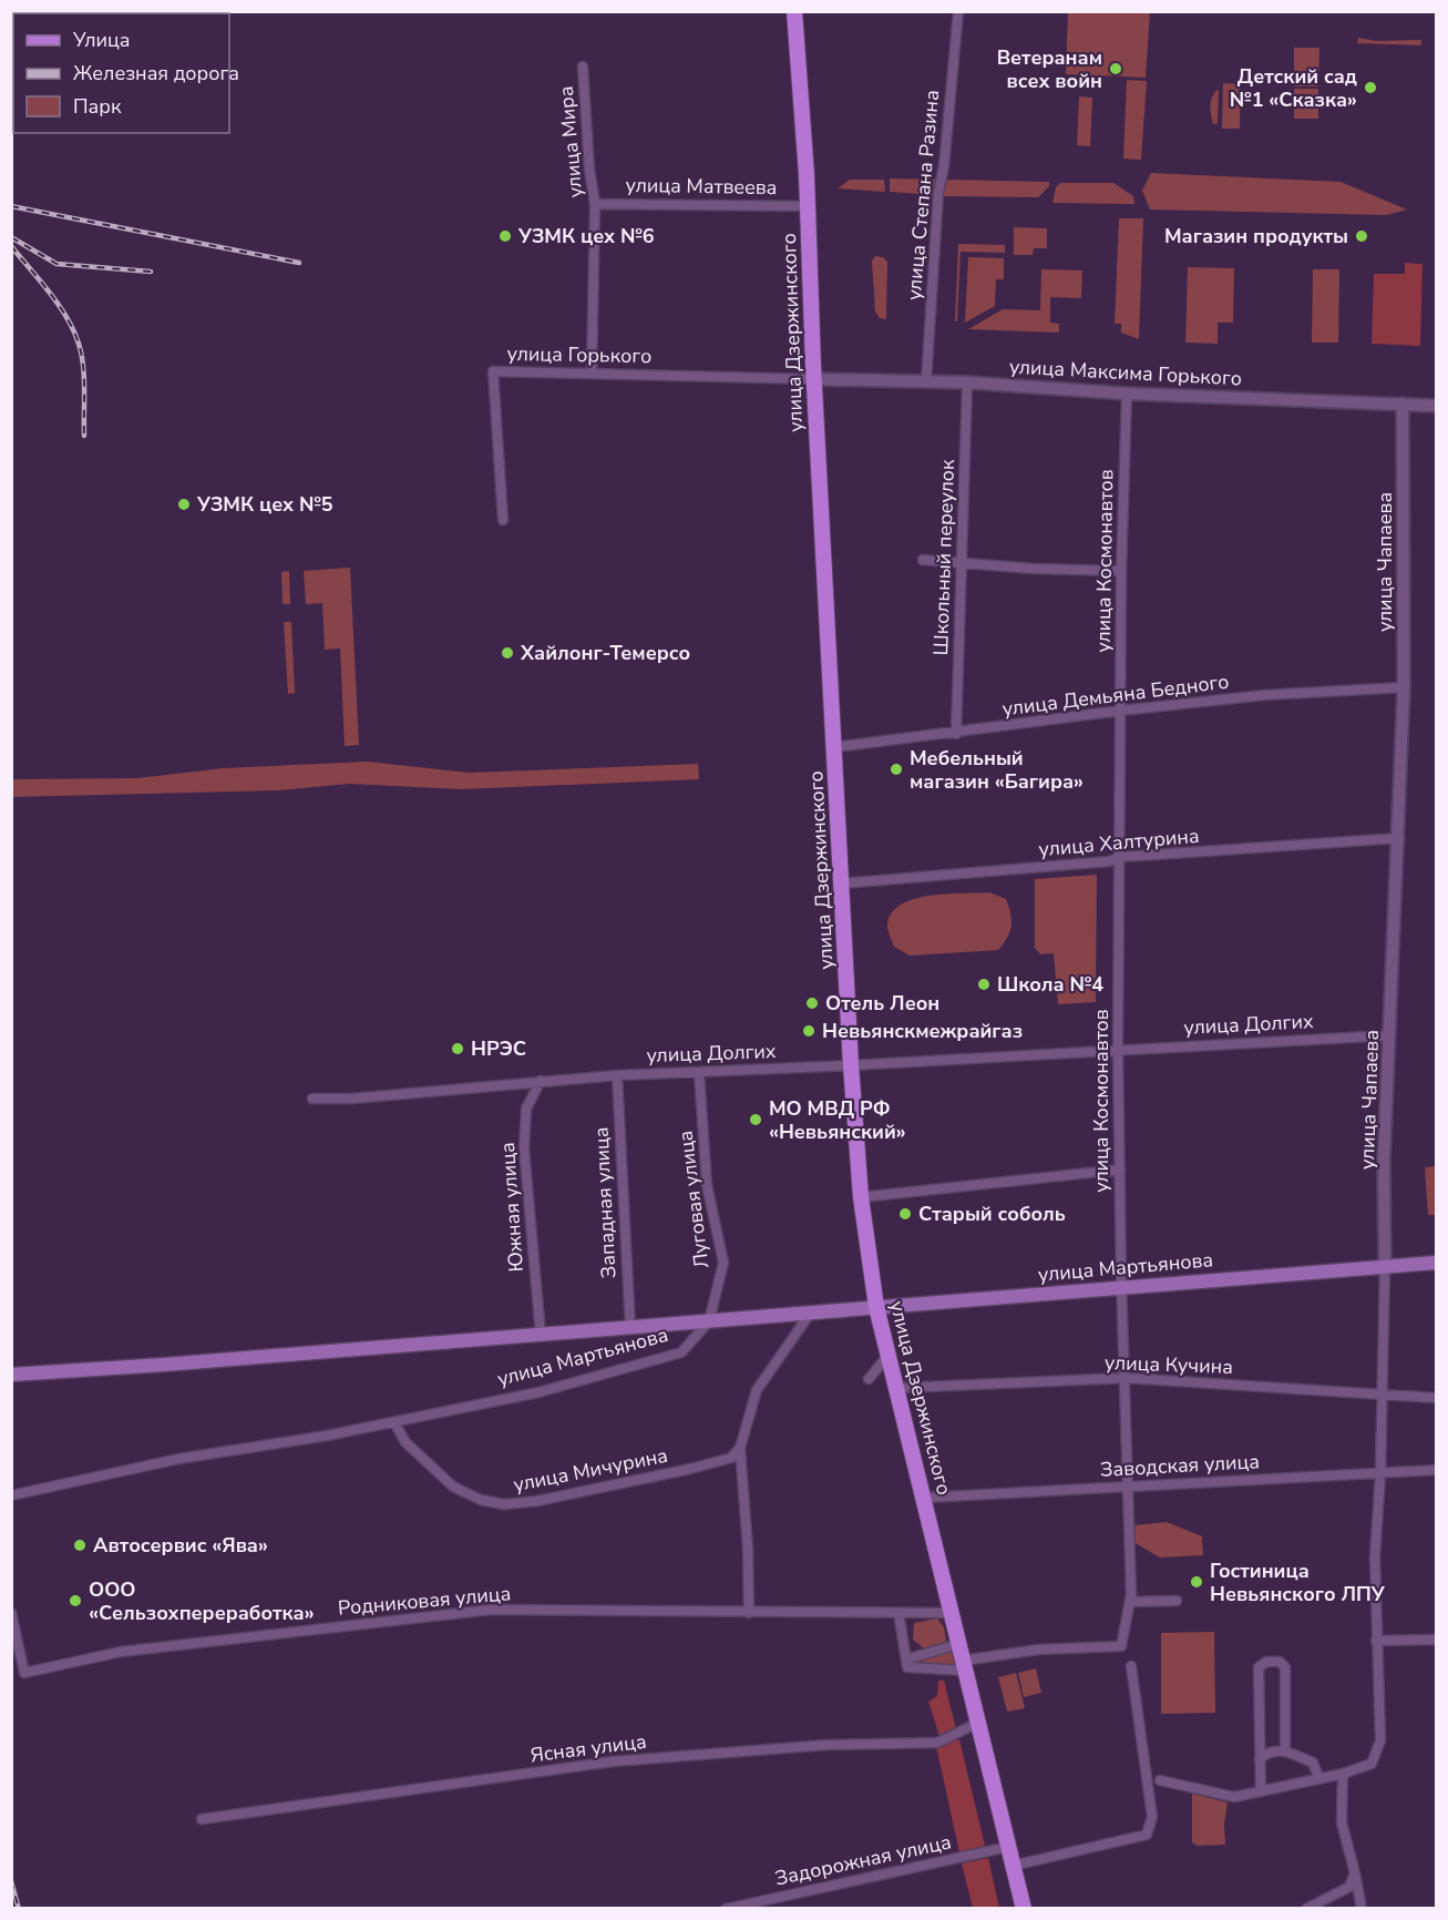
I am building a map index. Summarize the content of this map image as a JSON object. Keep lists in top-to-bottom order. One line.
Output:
{"streets":{"main road":["улица Дзержинского","улица Мартьянова"],"street":["улица Мира","улица Матвеева","улица Степана Разина","улица Горького","улица Максима Горького","Школьный переулок","улица Космонавтов","улица Чапаева","улица Демьяна Бедного","улица Халтурина","улица Долгих","Луговая улица","Западная улица","Южная улица","улица Кучина","Заводская улица","улица Мичурина","Родниковая улица","Ясная улица","Задорожная улица"]},"crossings":[["улица Мира","улица Матвеева"],["улица Мира","улица Горького"],["улица Матвеева","улица Дзержинского"],["улица Степана Разина","улица Максима Горького"],["улица Дзержинского","улица Горького"],["улица Дзержинского","улица Максима Горького"],["улица Дзержинского","улица Космонавтов"],["улица Дзержинского","улица Демьяна Бедного"],["улица Дзержинского","улица Халтурина"],["улица Дзержинского","улица Долгих"],["улица Дзержинского","улица Мартьянова"],["улица Дзержинского","улица Кучина"],["улица Дзержинского","Заводская улица"],["улица Дзержинского","Родниковая улица"],["улица Дзержинского","Ясная улица"],["улица Дзержинского","Задорожная улица"],["улица Горького","улица Максима Горького"],["улица Максима Горького","Школьный переулок"],["улица Максима Горького","улица Космонавтов"],["улица Максима Горького","улица Чапаева"],["Школьный переулок","улица Демьяна Бедного"],["улица Космонавтов","улица Демьяна Бедного"],["улица Космонавтов","улица Халтурина"],["улица Космонавтов","улица Долгих"],["улица Космонавтов","улица Мартьянова"],["улица Космонавтов","улица Кучина"],["улица Космонавтов","Заводская улица"],["улица Чапаева","улица Демьяна Бедного"],["улица Чапаева","улица Халтурина"],["улица Чапаева","улица Долгих"],["улица Чапаева","улица Мартьянова"],["улица Чапаева","улица Кучина"],["улица Чапаева","Заводская улица"],["улица Долгих","Луговая улица"],["улица Долгих","Западная улица"],["улица Долгих","Южная улица"],["Луговая улица","улица Мартьянова"],["улица Мартьянова","улица Мичурина"]],"places":["Ветеранам всех войн","Детский сад №1 «Сказка»","УЗМК цех №6","Магазин продукты","УЗМК цех №5","Хайлонг-Темерсо","Мебельный магазин «Багира»","Школа №4","Отель Леон","Невьянскмежрайгаз","НРЭС","МО МВД РФ «Невьянский»","Старый соболь","Автосервис «Ява»","Гостиница Невьянского ЛПУ","ООО «Сельзохпереработка»"],"legend":["Улица","Железная дорога","Парк"]}
